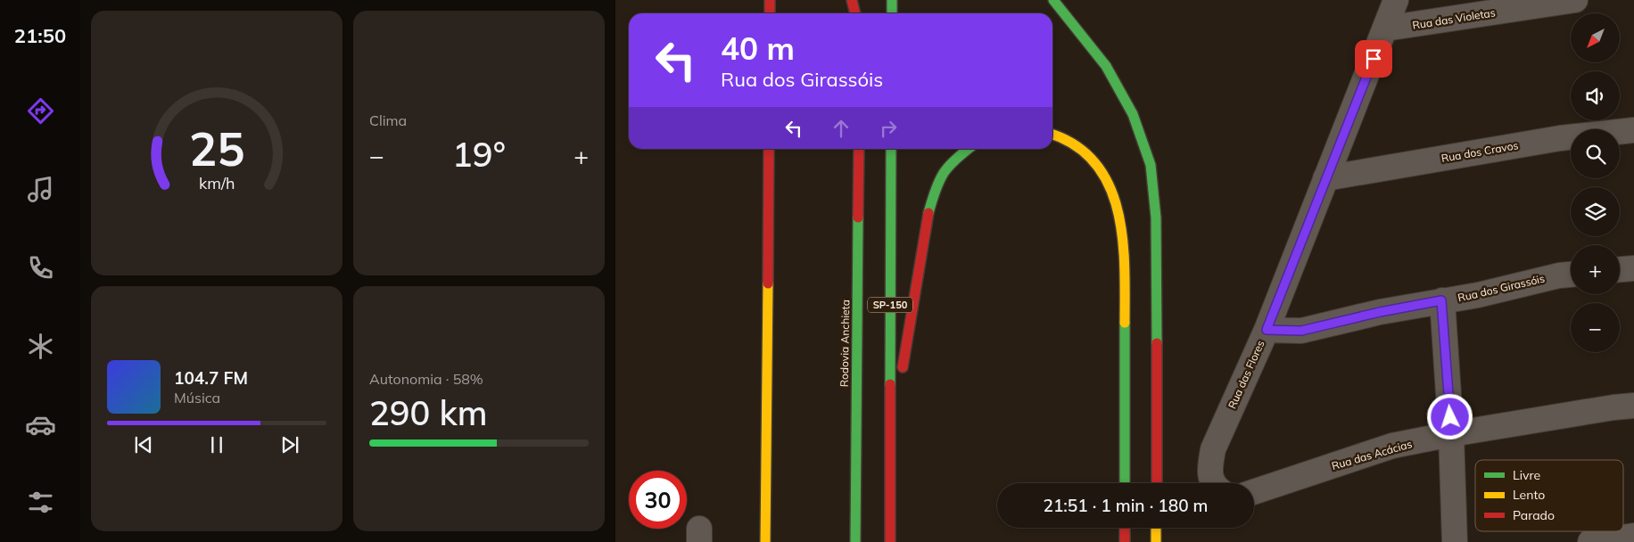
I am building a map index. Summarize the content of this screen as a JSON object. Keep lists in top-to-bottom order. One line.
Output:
{"streets":{"main road":["SP-150","Rodovia Anchieta"],"street":["Rua das Violetas","Rua dos Cravos","Rua dos Girassóis","Rua das Flores","Rua das Acácias"]},"crossings":[["Rua das Violetas","Rua das Flores"],["Rua dos Cravos","Rua das Flores"],["Rua dos Girassóis","Rua das Flores"]],"legend":["Livre","Lento","Parado"],"north":"bottom left","page":{"tabs":"21:50","tile":["Clima",["Autonomia · 58%","290 km"]],"map_buttons":["+","−"],"turn":["40 m","Rua dos Girassóis"],"heat":["−","19°","+"],"song":["104.7 FM","Música"],"limit":"30","trip":"21:51 · 1 min · 180 m","gauge":["25","km/h"]}}
